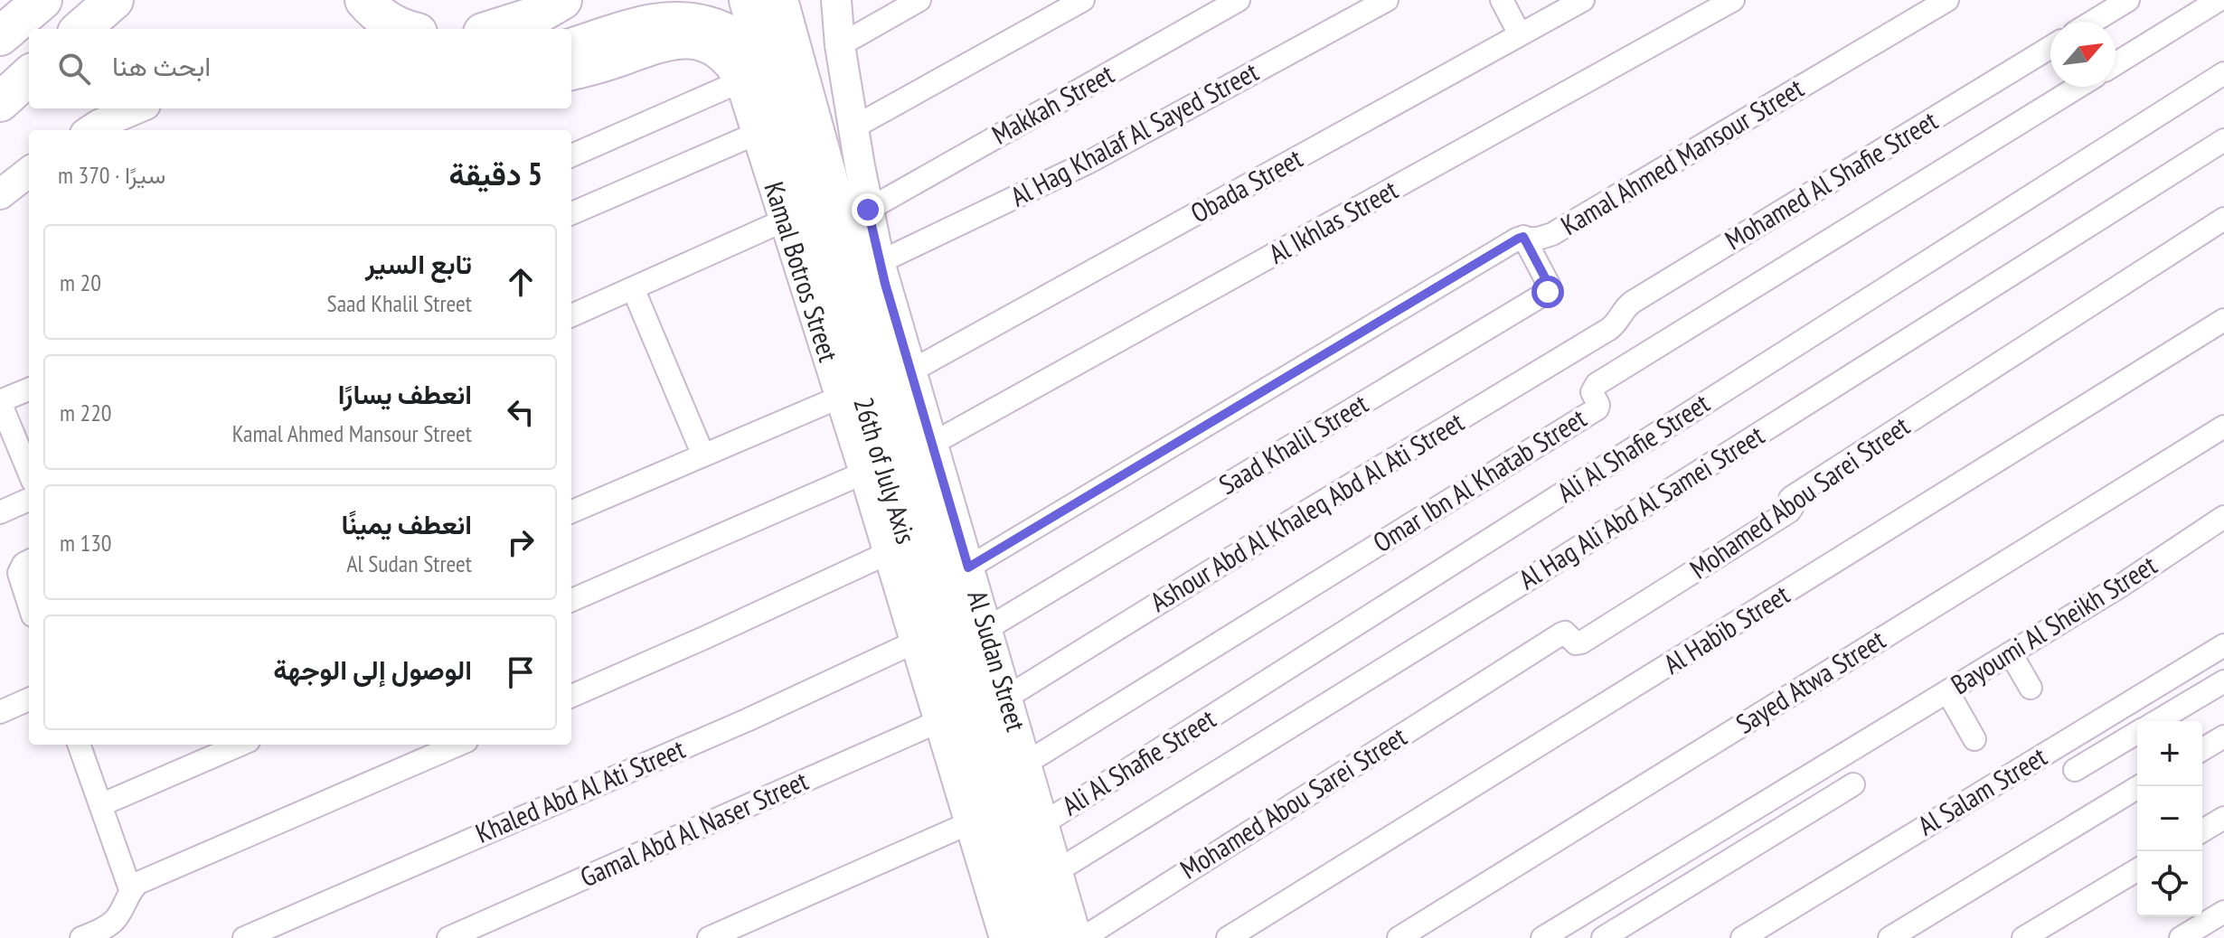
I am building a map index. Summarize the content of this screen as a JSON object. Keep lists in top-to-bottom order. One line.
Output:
{"streets":{"highway":["26th of July Axis"],"street":["Makkah Street","Al Hag Khalaf Al Sayed Street","Kamal Ahmed Mansour Street","Mohamed Al Shafie Street","Obada Street","Al Ikhlas Street","Kamal Botros Street","Saad Khalil Street","Ali Al Shafie Street","Omar Ibn Al Khatab Street","Mohamed Abou Sarei Street","Al Hag Ali Abd Al Samei Street","Ashour Abd Al Khaleq Abd Al Ati Street","Bayoumi Al Sheikh Street","Al Habib Street","Al Sudan Street","Sayed Atwa Street","Khaled Abd Al Ati Street","Al Salam Street","Gamal Abd Al Naser Street"]},"crossings":[["Makkah Street","Al Sudan Street"],["Al Hag Khalaf Al Sayed Street","Al Sudan Street"],["Kamal Ahmed Mansour Street","Saad Khalil Street"],["Kamal Ahmed Mansour Street","Al Sudan Street"],["Mohamed Al Shafie Street","Ashour Abd Al Khaleq Abd Al Ati Street"],["Obada Street","Al Sudan Street"],["Al Ikhlas Street","Al Sudan Street"],["Kamal Botros Street","Khaled Abd Al Ati Street"],["Kamal Botros Street","Gamal Abd Al Naser Street"],["Saad Khalil Street","Al Sudan Street"],["Ali Al Shafie Street","Al Sudan Street"],["Omar Ibn Al Khatab Street","Al Sudan Street"],["Al Hag Ali Abd Al Samei Street","Al Sudan Street"],["Ashour Abd Al Khaleq Abd Al Ati Street","Al Sudan Street"]],"north":"top right","page":{"search":"ابحث هنا","heading":["5 دقيقة","سيرًا · 370 m"],"list":[["تابع السير","Saad Khalil Street","20 m"],["انعطف يسارًا","Kamal Ahmed Mansour Street","220 m"],["انعطف يمينًا","Al Sudan Street","130 m"],"الوصول إلى الوجهة"],"map_buttons":["+","−"]}}
